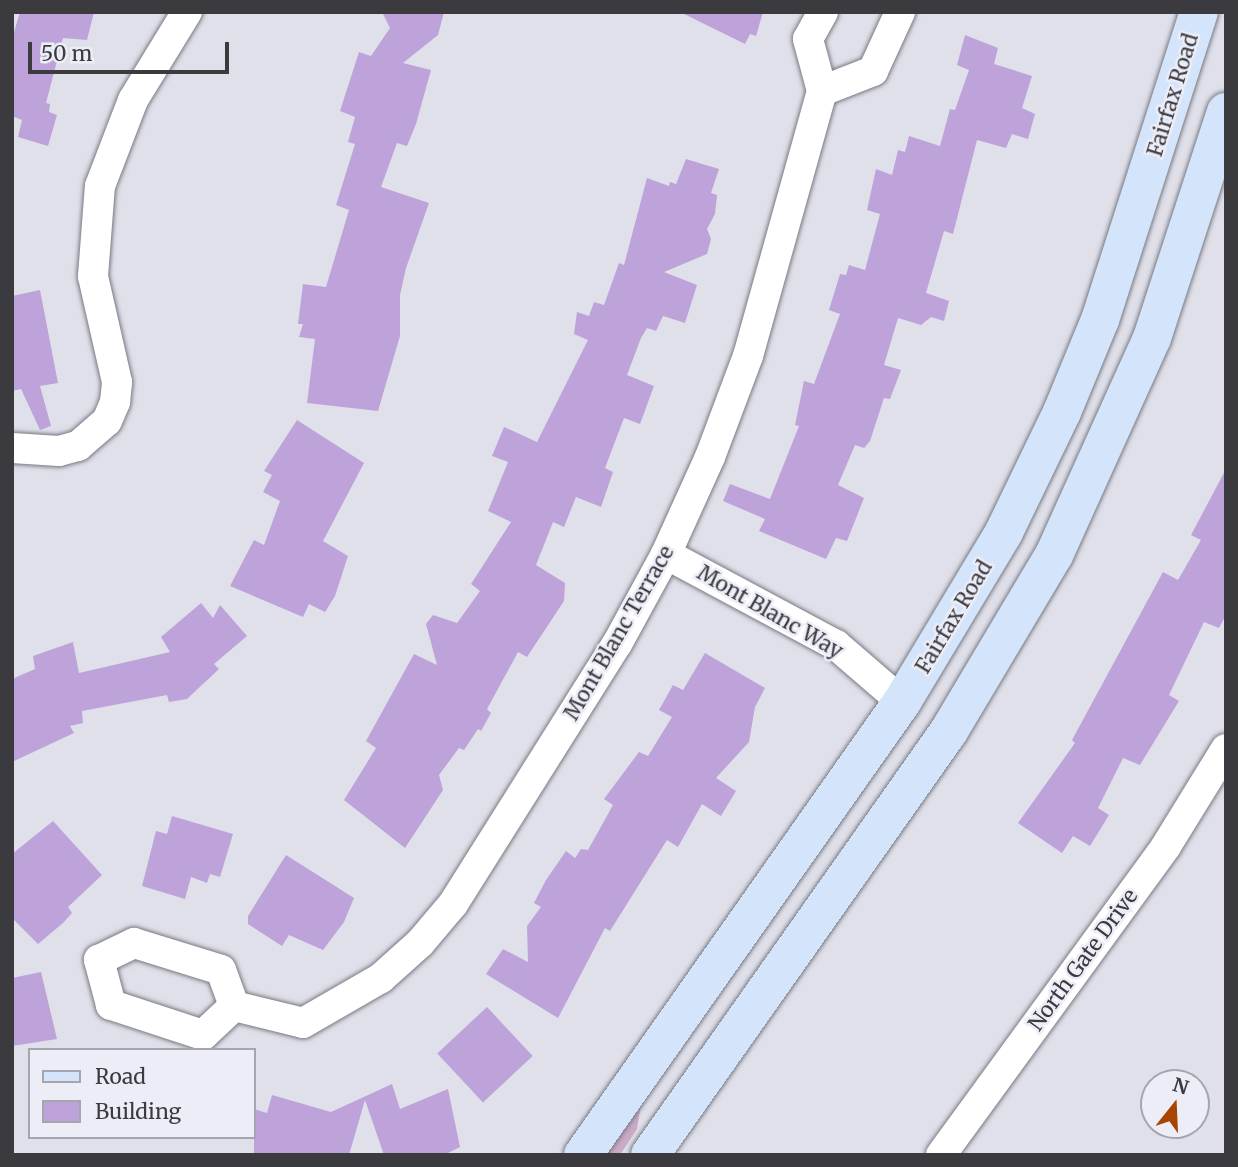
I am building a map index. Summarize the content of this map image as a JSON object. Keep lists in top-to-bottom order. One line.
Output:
{"streets":{"main road":["Fairfax Road"],"street":["Mont Blanc Way","Mont Blanc Terrace","North Gate Drive"]},"crossings":[["Fairfax Road","Mont Blanc Way"],["Mont Blanc Way","Mont Blanc Terrace"]],"legend":["Road","Building"],"scale_bar":"50 m","north":"top"}
